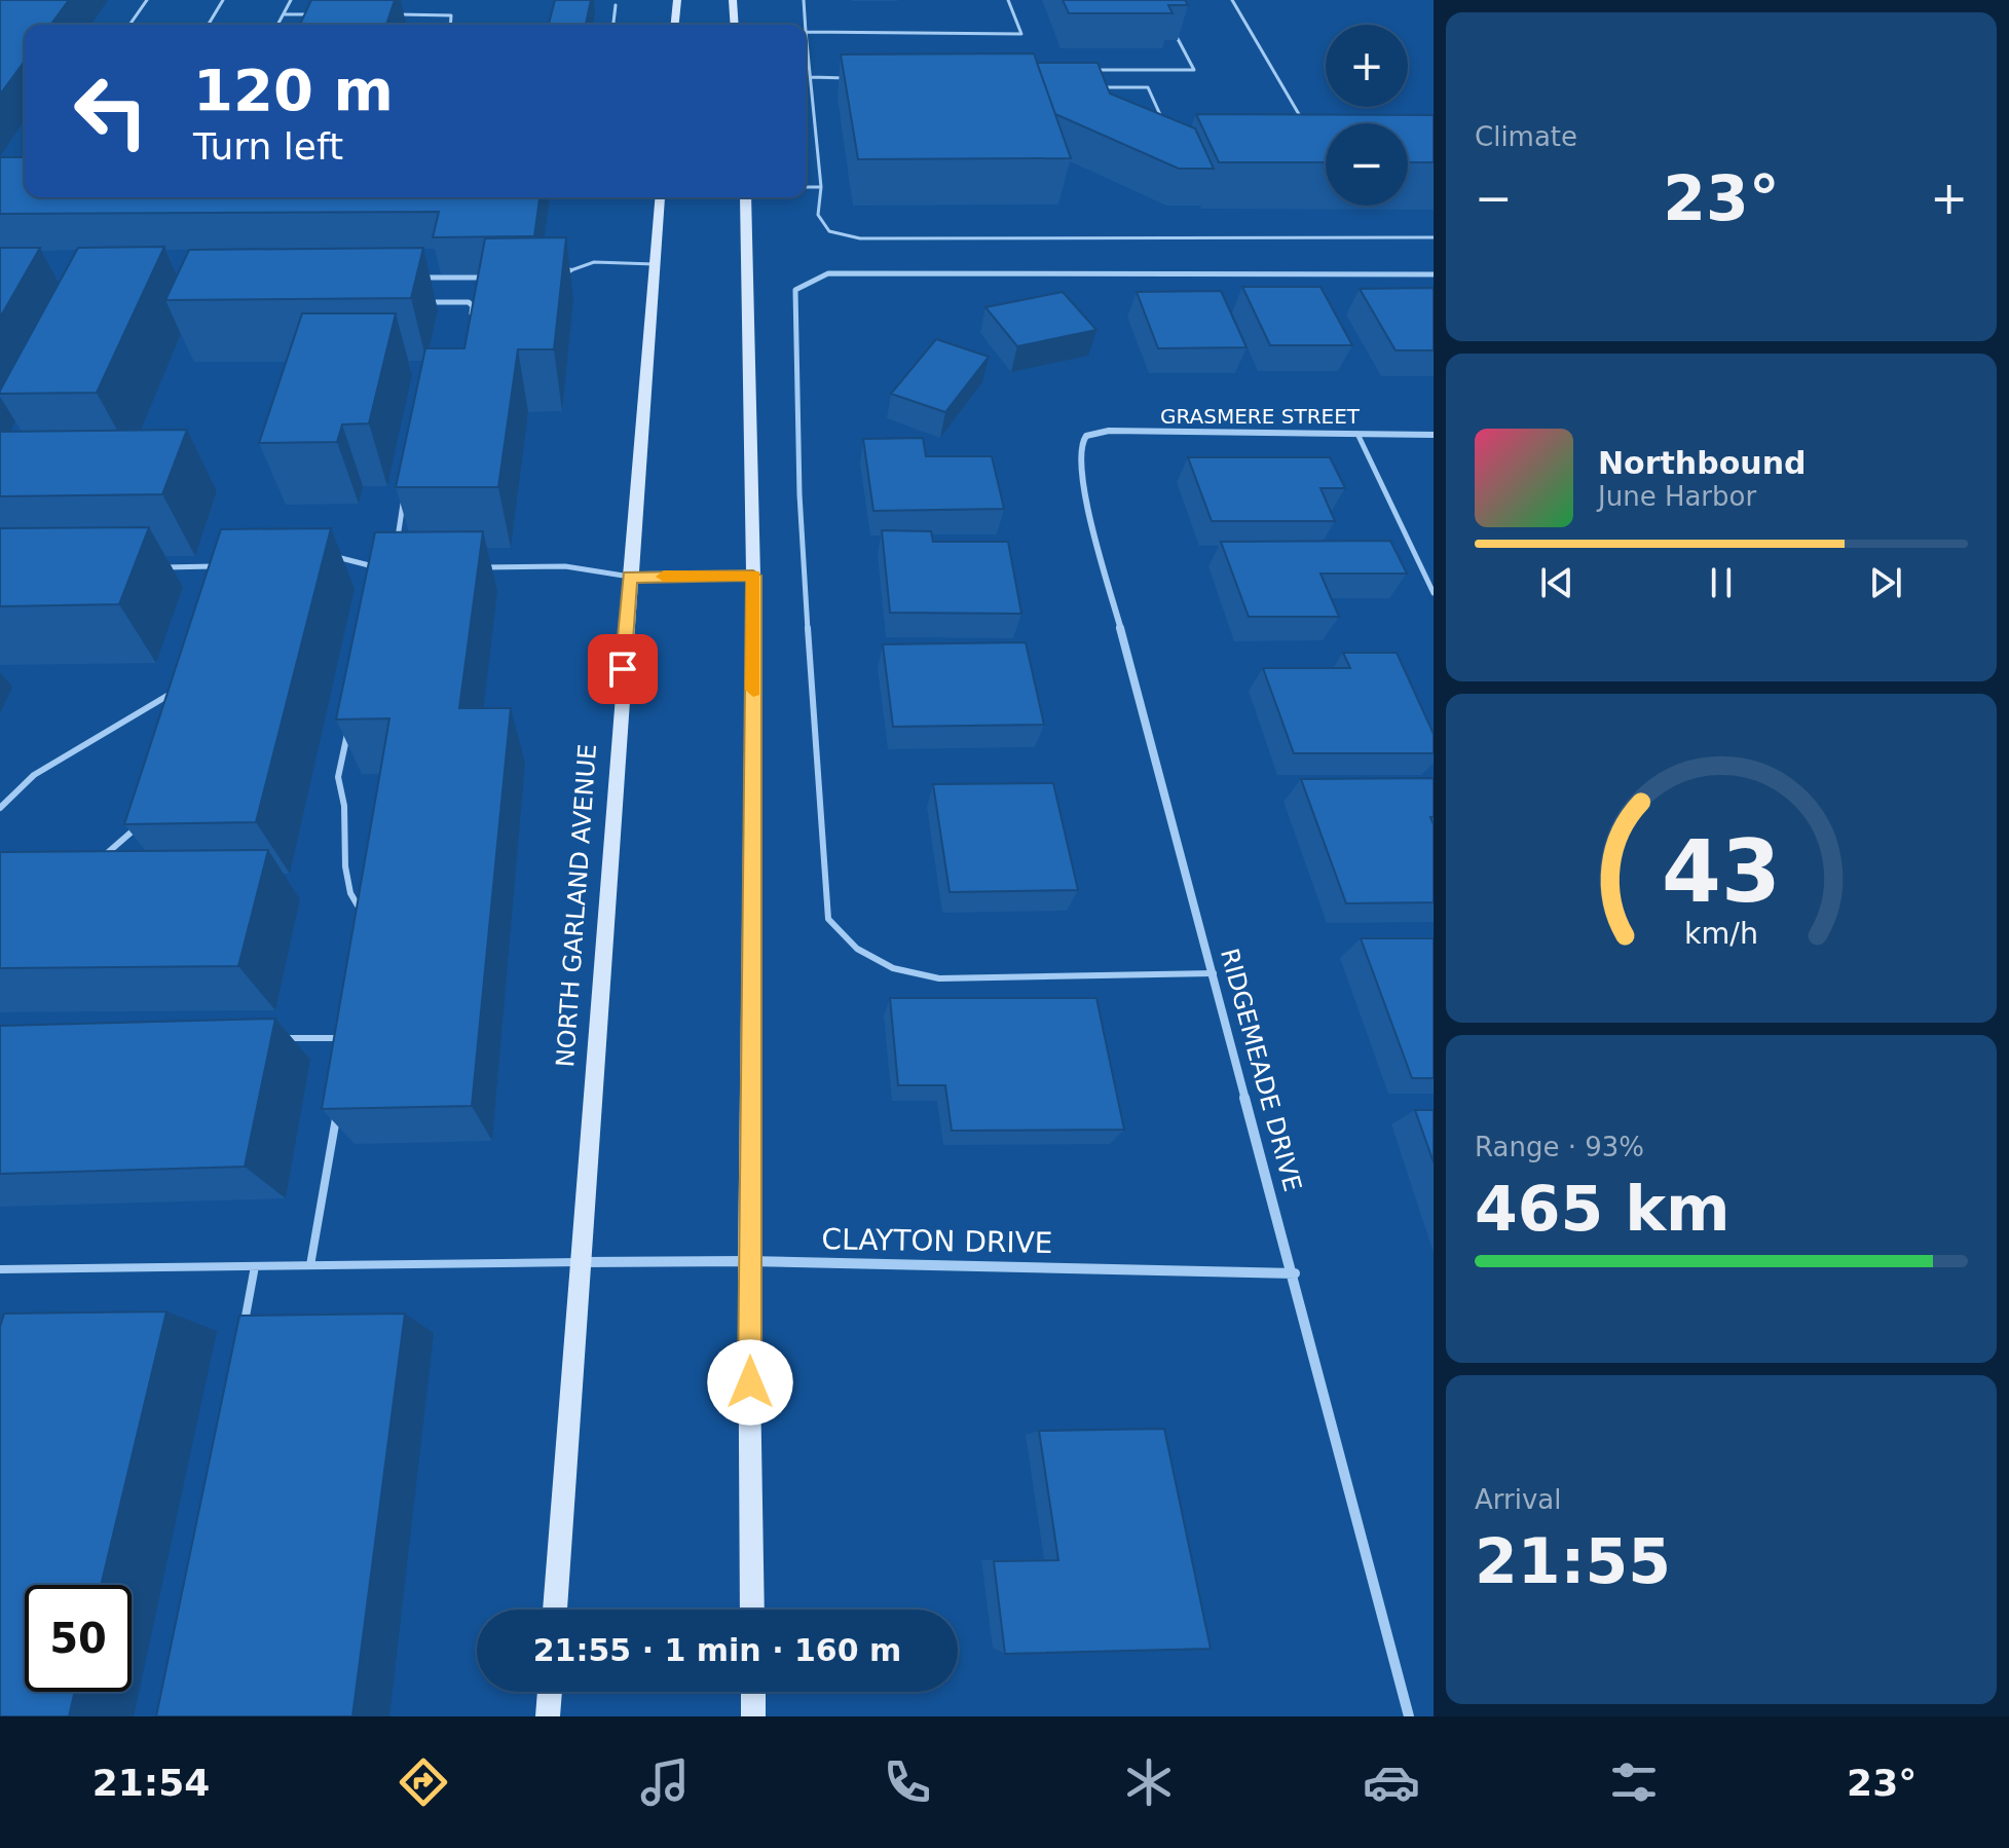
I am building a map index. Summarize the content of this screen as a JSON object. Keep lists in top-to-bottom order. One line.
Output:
{"streets":{"main road":["NORTH GARLAND AVENUE"],"street":["GRASMERE STREET","RIDGEMEADE DRIVE","CLAYTON DRIVE"]},"crossings":[["GRASMERE STREET","RIDGEMEADE DRIVE"],["NORTH GARLAND AVENUE","CLAYTON DRIVE"],["RIDGEMEADE DRIVE","CLAYTON DRIVE"]],"page":{"tile":["Climate",["Range · 93%","465 km"],["Arrival","21:55"]],"map_buttons":["+","−"],"turn":["120 m","Turn left"],"heat":["−","23°","+"],"song":["Northbound","June Harbor"],"limit":"50","trip":"21:55 · 1 min · 160 m","tabs":["21:54","23°"],"gauge":["43","km/h"]}}
